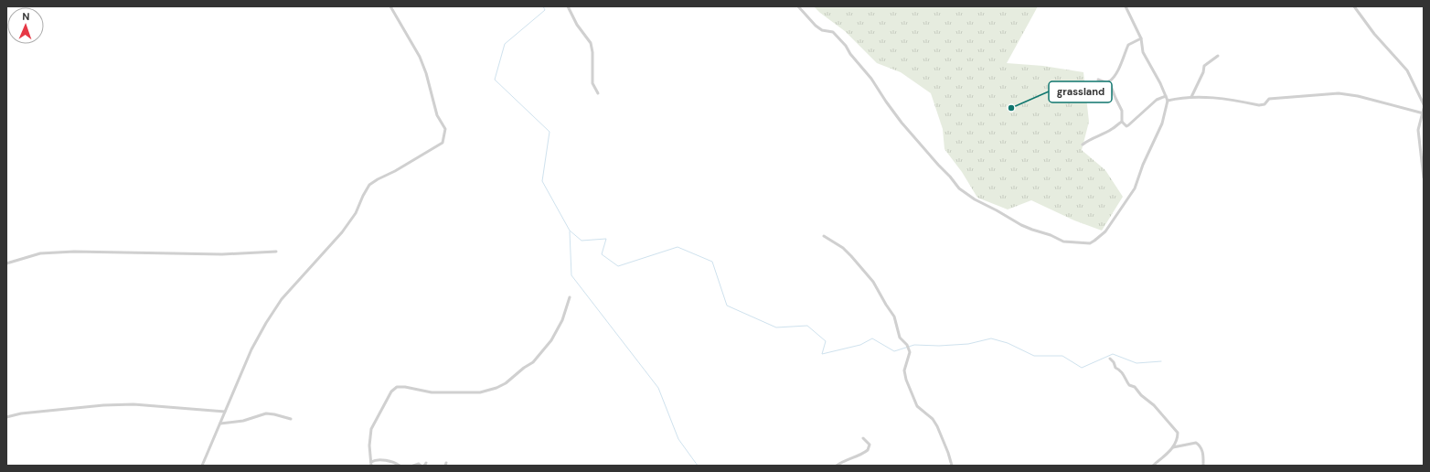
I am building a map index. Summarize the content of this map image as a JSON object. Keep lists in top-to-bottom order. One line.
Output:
{"places":["grassland"],"north":"top"}
